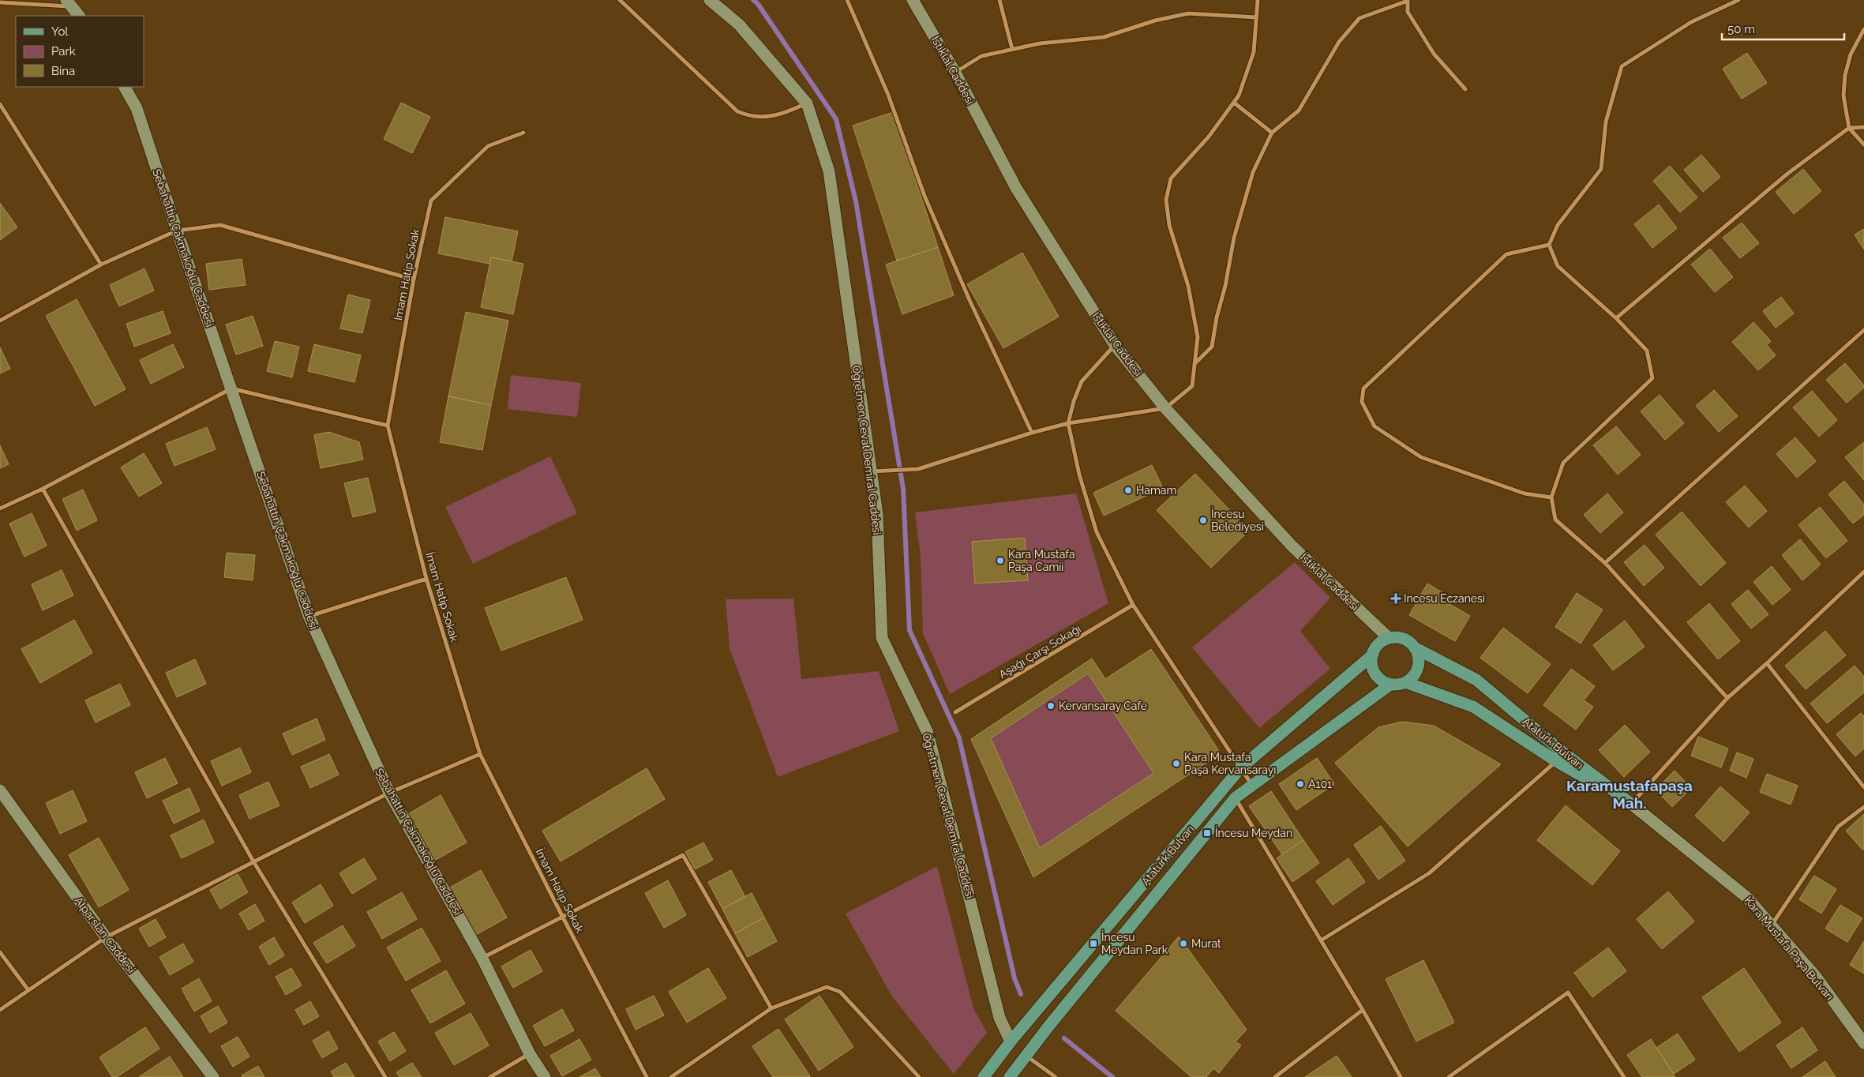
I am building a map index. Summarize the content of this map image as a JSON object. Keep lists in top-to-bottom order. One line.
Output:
{"streets":{"main road":["İstiklal Caddesi","Sebahattin Çakmakoğlu Caddesi","Öğretmen Cevat Demiral Caddesi","Atatürk Bulvarı","Alparslan Caddesi","Kara Mustafa Paşa Bulvarı"],"street":["İmam Hatip Sokak","Aşağı Çarşı Sokağı"]},"crossings":[["İstiklal Caddesi","Atatürk Bulvarı"],["Öğretmen Cevat Demiral Caddesi","Atatürk Bulvarı"],["Atatürk Bulvarı","Kara Mustafa Paşa Bulvarı"]],"districts":["Karamustafapaşa Mah."],"places":{"other":["Hamam","İncesu Belediyesi","Kara Mustafa Paşa Camii","Kervansaray Cafe","Kara Mustafa Paşa Kervansarayı","A101","Murat"],"health":["İncesu Eczanesi"],"transit":["İncesu Meydan","İncesu Meydan Park"]},"legend":["Yol","Park","Bina"],"scale_bar":"50 m"}
